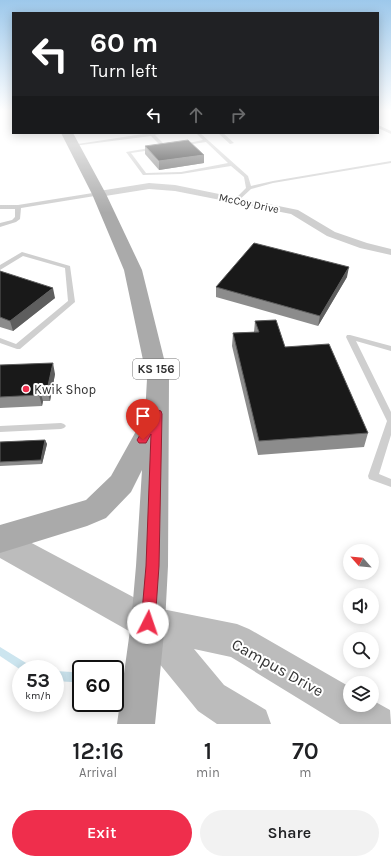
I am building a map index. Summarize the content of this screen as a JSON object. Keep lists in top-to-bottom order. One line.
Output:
{"streets":{"main road":["KS 156","Campus Drive"],"street":["McCoy Drive"]},"crossings":[["McCoy Drive","KS 156"],["KS 156","Campus Drive"]],"places":["Kwik Shop"],"north":"top left","page":{"turn":["60 m","Turn left"],"speed":"53 km/h","limit":"60","eta":["12:16","Arrival","1","min","70","m"],"buttons":["Exit","Share"]}}
